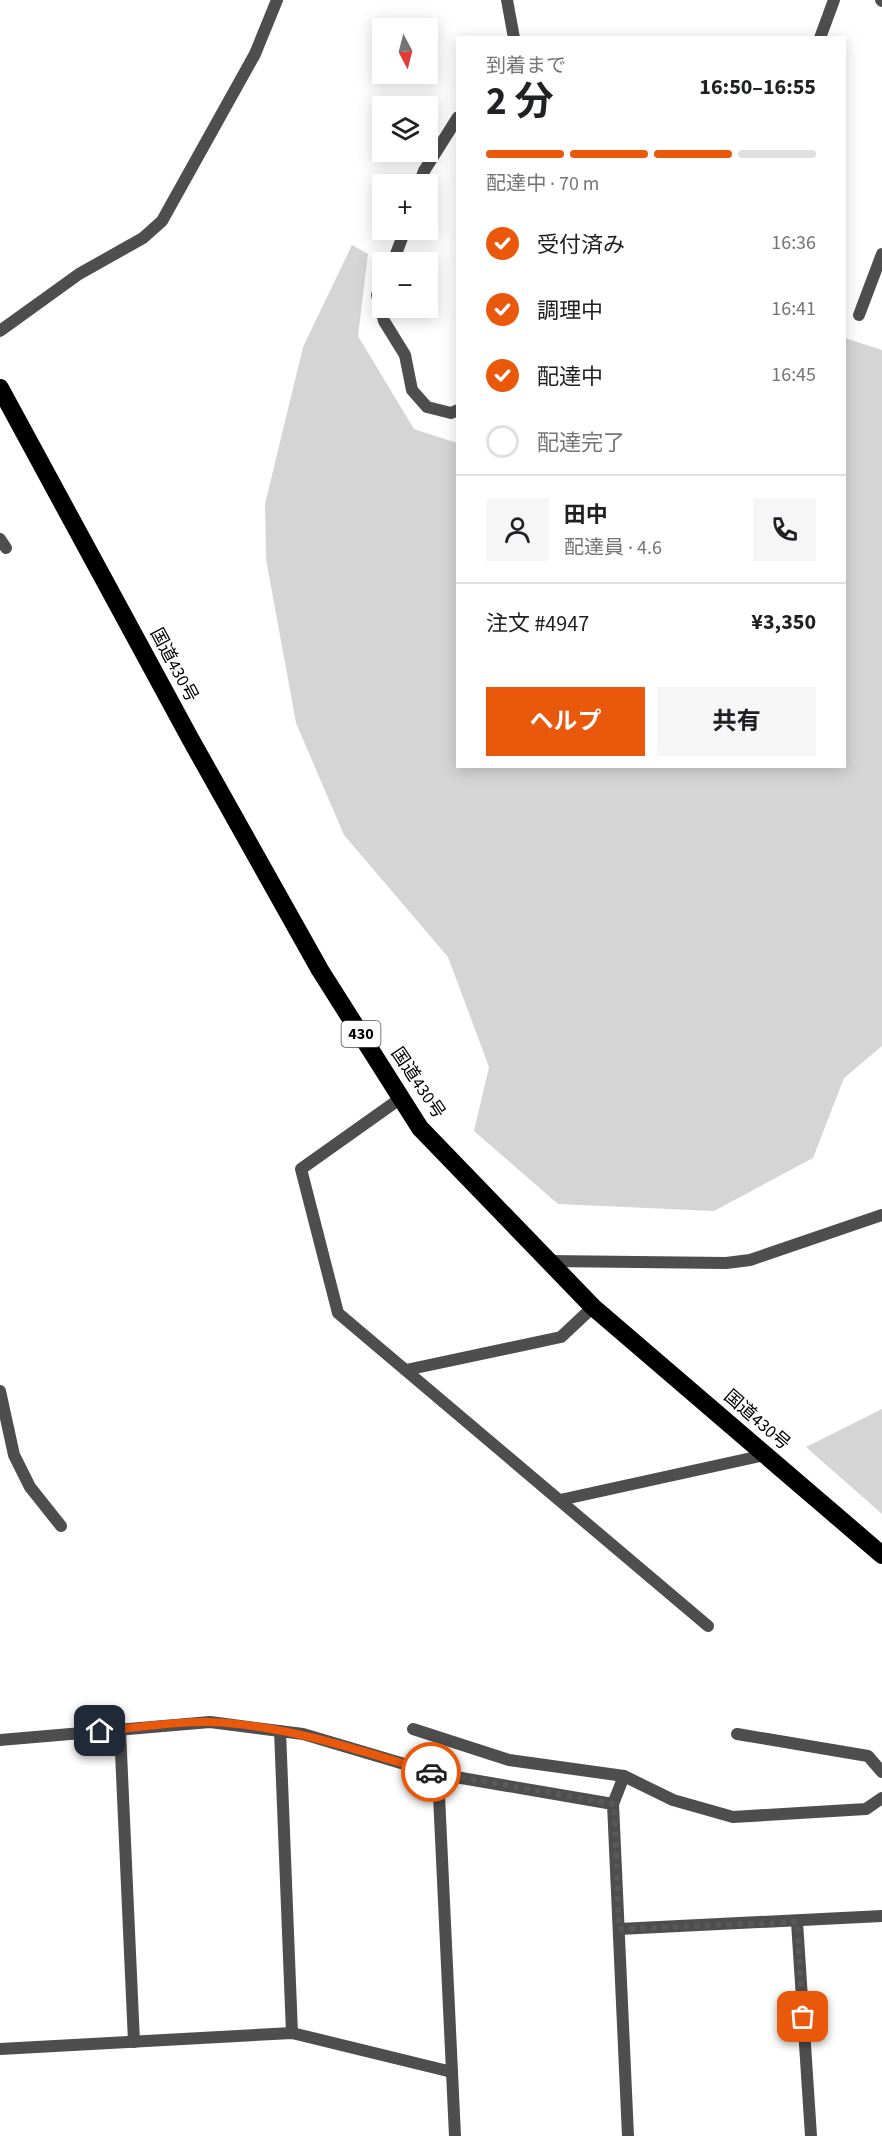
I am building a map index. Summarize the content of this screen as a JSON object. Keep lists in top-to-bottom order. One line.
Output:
{"streets":{"highway":["国道430号","430"]},"north":"bottom","page":{"map_buttons":["+","−"],"heading":["2 分","到着まで","16:50–16:55"],"panel":["田中","配達員 · 4.6","注文 #4947","¥3,350"],"bar":"配達中 · 70 m","list":[["受付済み","16:36"],["調理中","16:41"],["配達中","16:45"],"配達完了"],"buttons":["ヘルプ","共有"]}}
